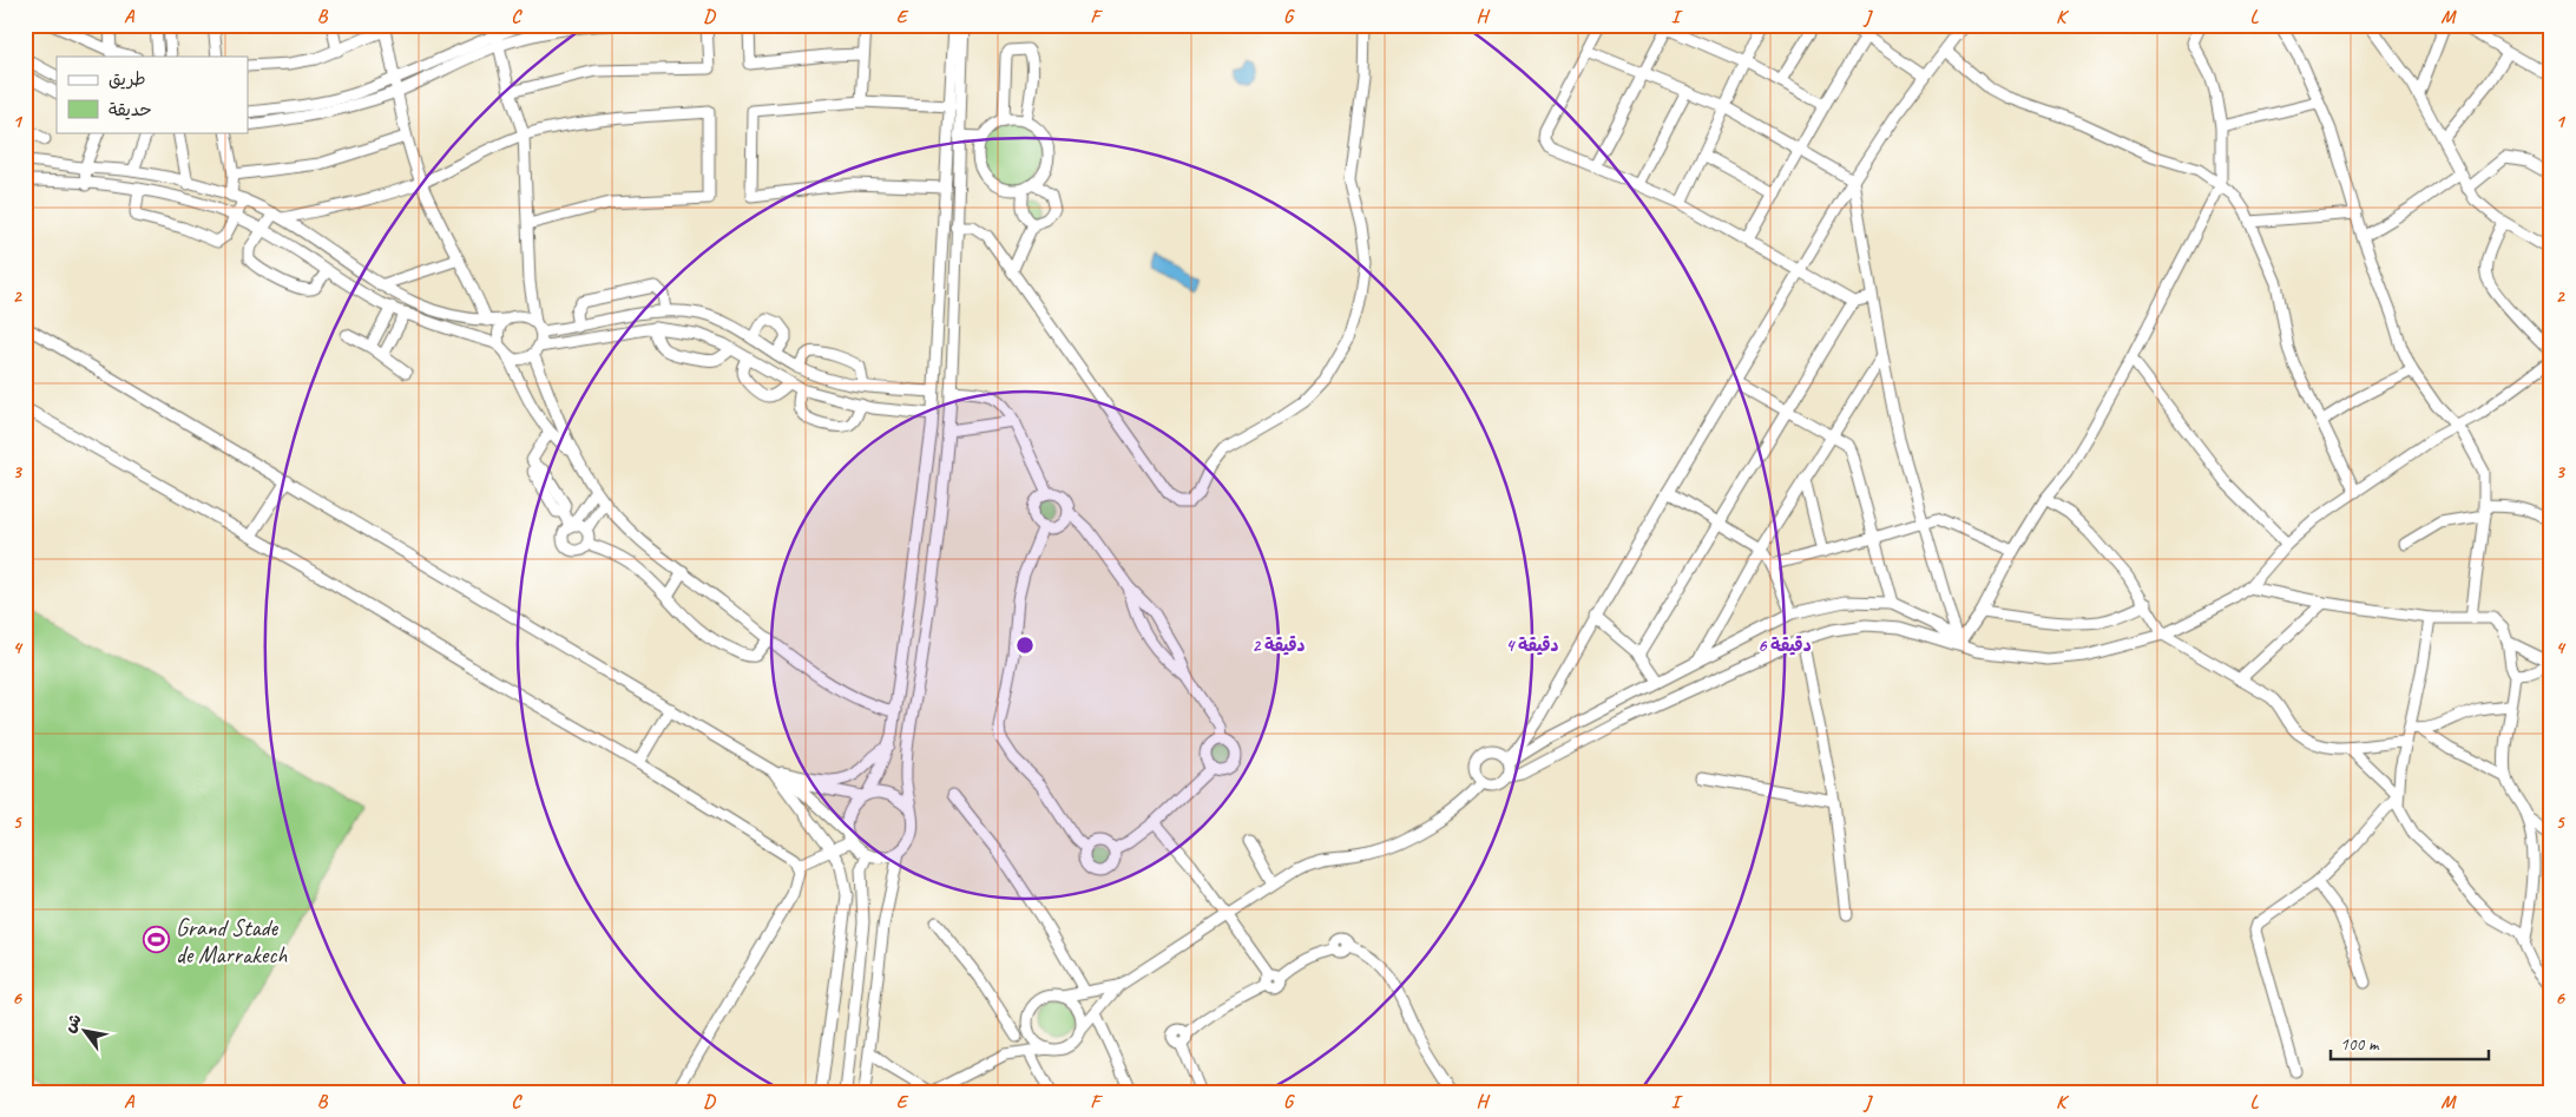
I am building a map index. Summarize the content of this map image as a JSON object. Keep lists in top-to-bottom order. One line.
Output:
{"places":{"sports":["Grand Stade de Marrakech"]},"legend":["طريق","حديقة"],"scale_bar":"100 m","north":"top left","grid":{"columns":["A","B","C","D","E","F","G","H","I","J","K","L","M"],"rows":["1","2","3","4","5","6"]},"rings":["2 دقيقة","4 دقيقة","6 دقيقة"]}
